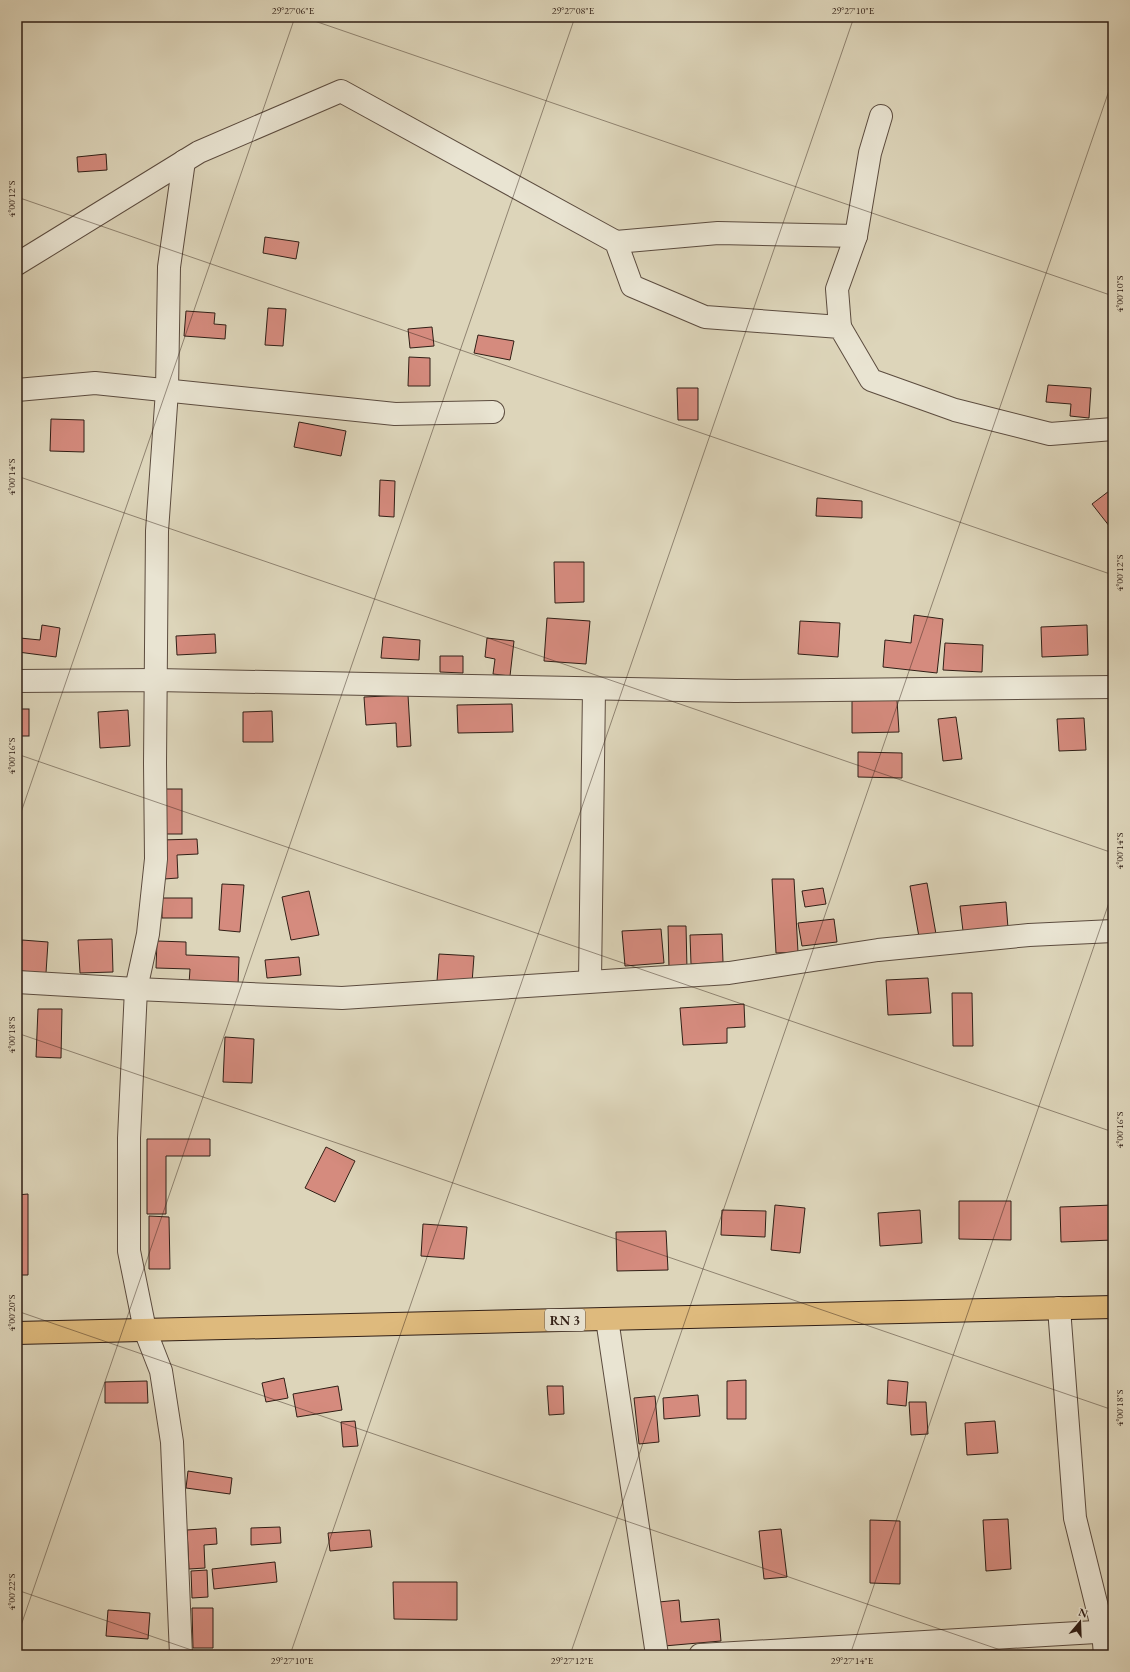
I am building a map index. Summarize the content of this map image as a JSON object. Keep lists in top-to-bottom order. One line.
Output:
{"streets":{"highway":["RN 3"]},"north":"top","coordinates":["29°27'06\"E","29°27'08\"E","29°27'10\"E","4°00'12\"S","4°00'10\"S","4°00'14\"S","4°00'16\"S","4°00'18\"S","4°00'20\"S","4°00'22\"S","29°27'12\"E","29°27'14\"E"]}
